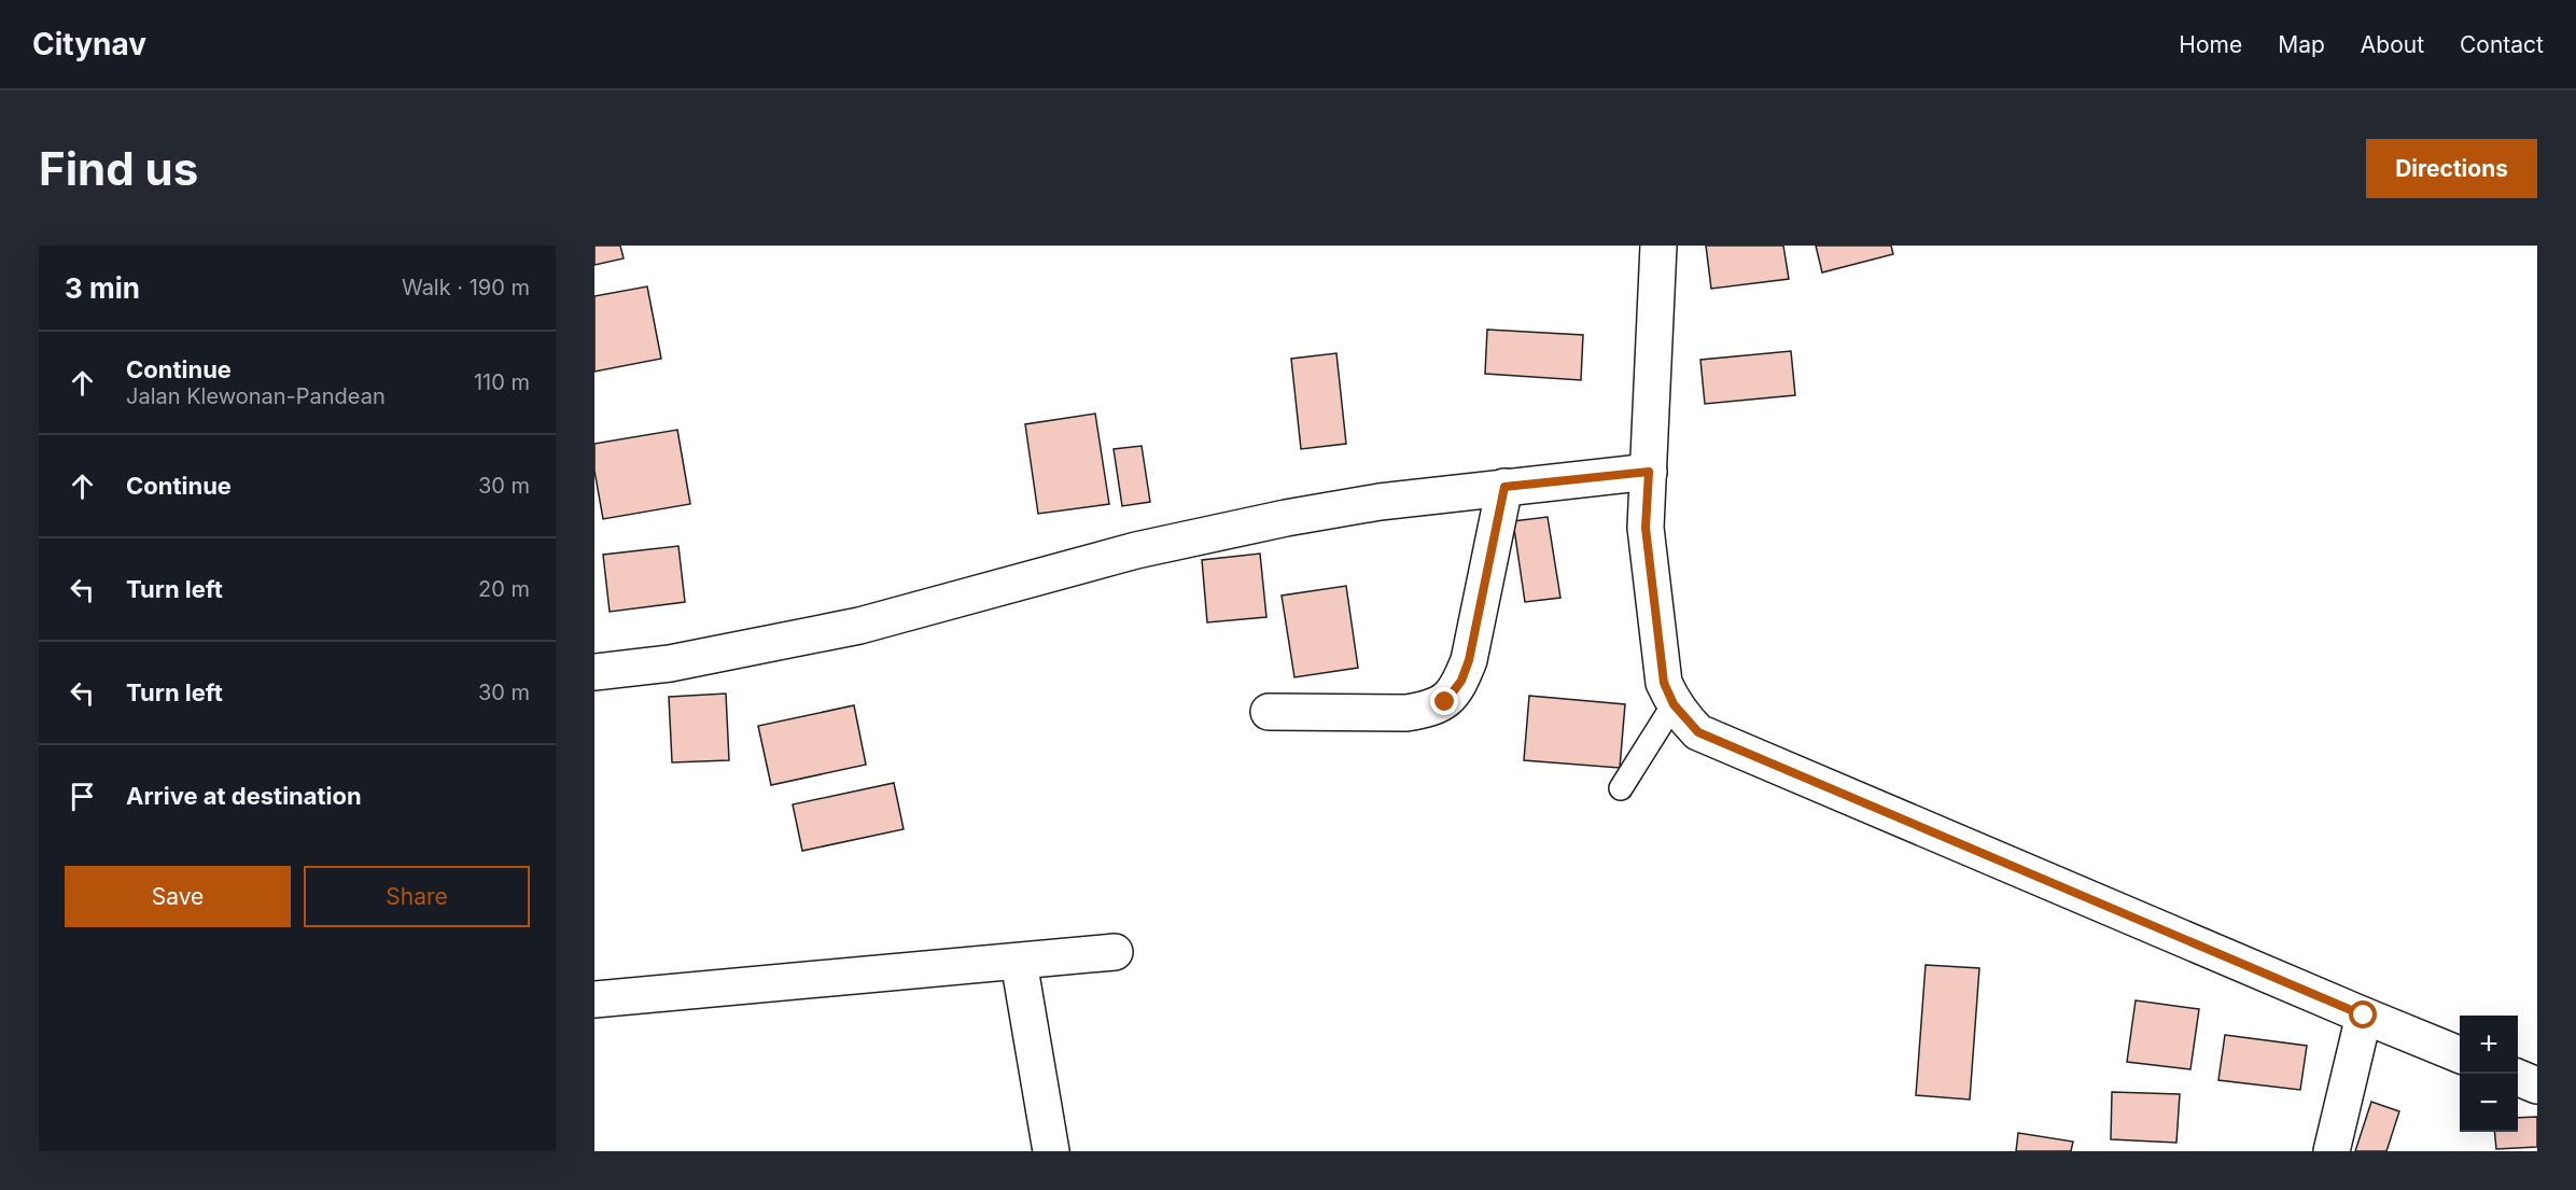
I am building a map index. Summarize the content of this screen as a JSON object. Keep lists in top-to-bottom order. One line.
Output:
{"page":{"header":"Citynav","nav":["Home","Map","About","Contact"],"buttons":["Directions",["Save","Share"]],"title":"Find us","heading":["3 min","Walk · 190 m"],"list":[["Continue","Jalan Klewonan-Pandean","110 m"],["Continue","30 m"],["Turn left","20 m"],["Turn left","30 m"],"Arrive at destination"],"map_buttons":["+","−"]}}
